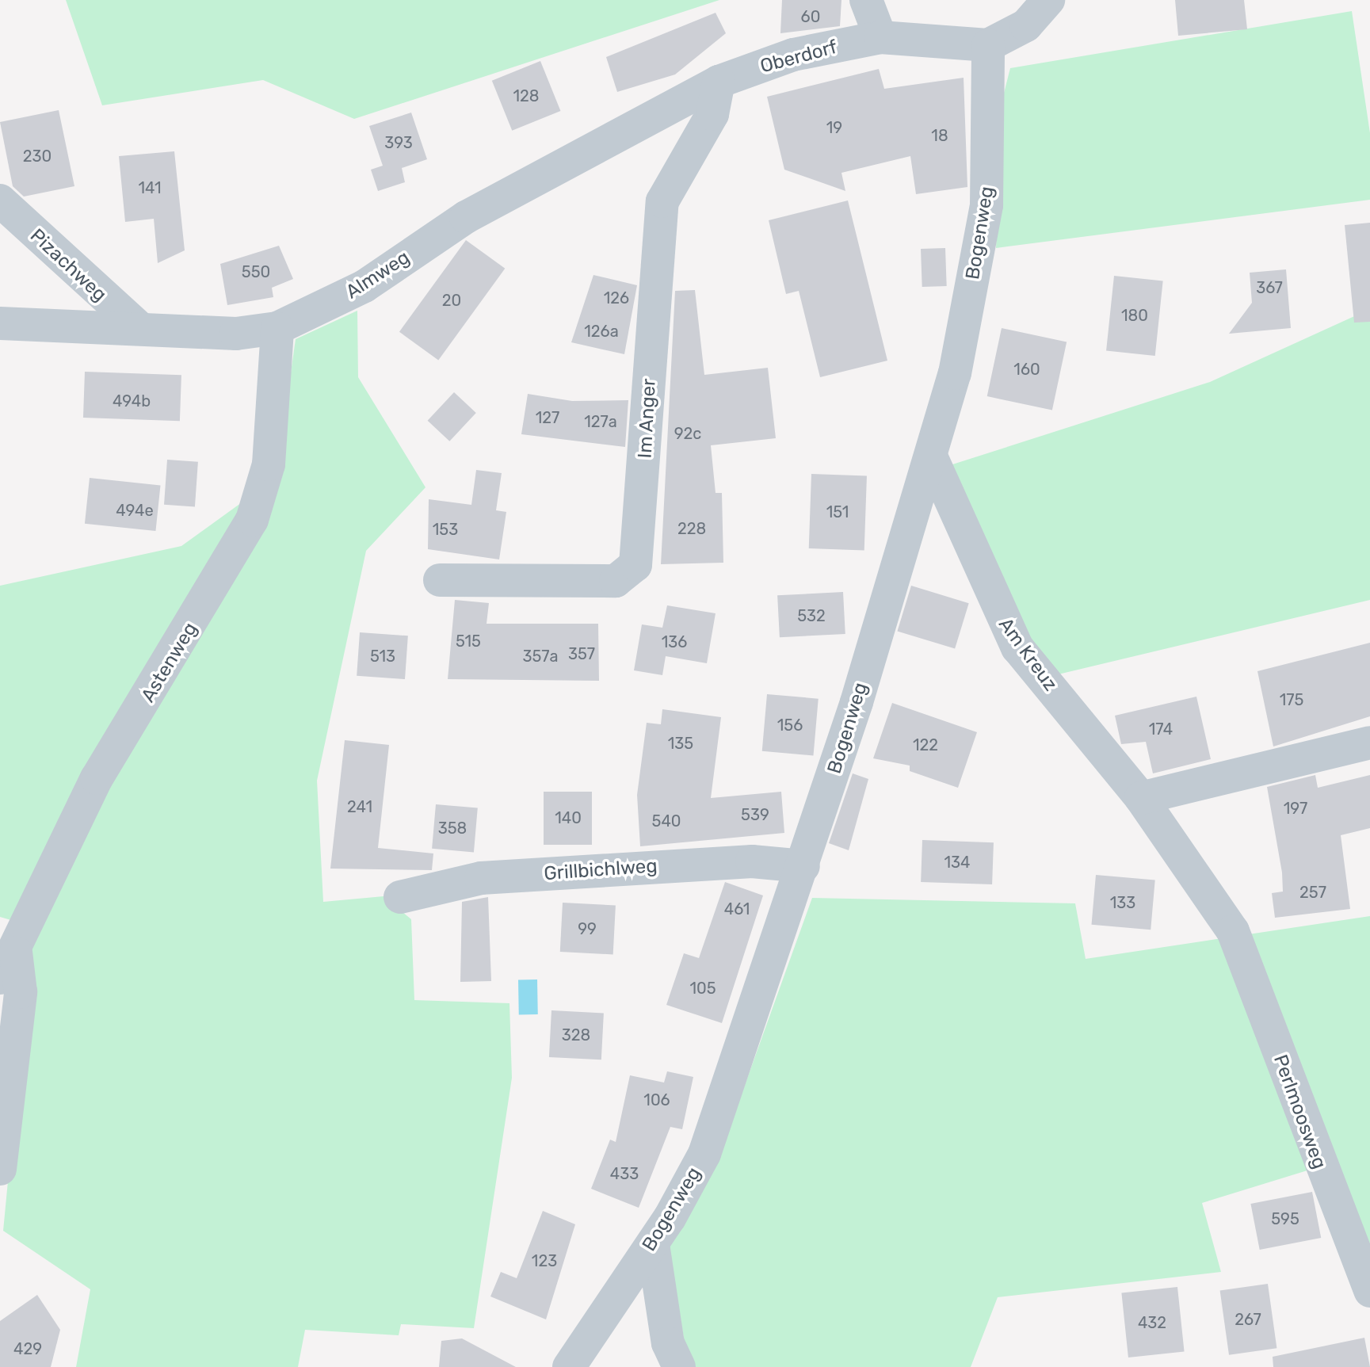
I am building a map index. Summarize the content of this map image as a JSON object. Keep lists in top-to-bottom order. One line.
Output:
{"streets":{"street":["Oberdorf","Bogenweg","Pizachweg","Almweg","Im Anger","Am Kreuz","Astenweg","Grillbichlweg","Perlmoosweg"]},"crossings":[["Oberdorf","Bogenweg"],["Oberdorf","Almweg"],["Oberdorf","Im Anger"],["Bogenweg","Am Kreuz"],["Bogenweg","Grillbichlweg"],["Pizachweg","Almweg"],["Almweg","Im Anger"],["Almweg","Astenweg"],["Am Kreuz","Perlmoosweg"]],"house_numbers":["60","128","19","18","393","230","141","550","367","126","20","180","126a","160","494b","127","127a","92c","494e","151","228","153","532","515","136","357","513","357a","175","156","174","135","122","241","197","539","140","540","358","134","257","133","461","99","105","328","106","433","595","123","267","432","429"]}
